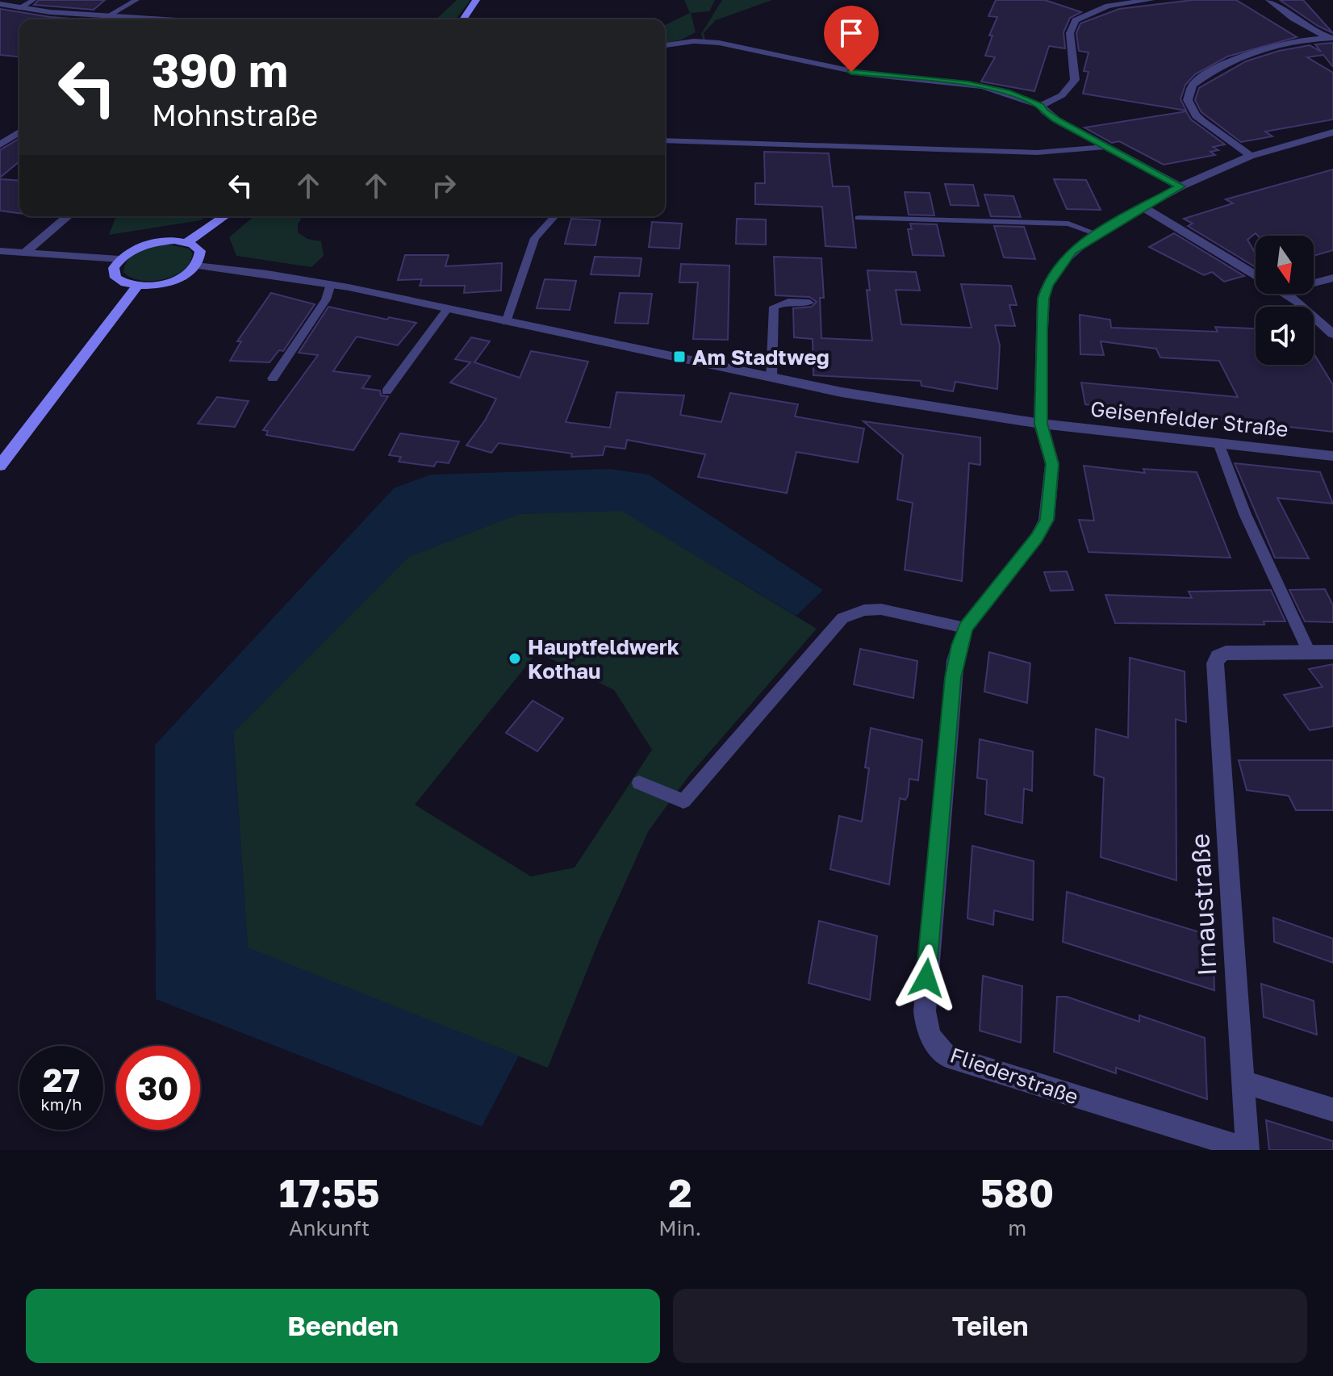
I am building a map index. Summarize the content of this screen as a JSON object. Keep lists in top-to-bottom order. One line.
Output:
{"streets":{"street":["Geisenfelder Straße","Irnaustraße","Fliederstraße"]},"crossings":[["Geisenfelder Straße","Fliederstraße"],["Irnaustraße","Fliederstraße"]],"places":{"transit":["Am Stadtweg"],"other":["Hauptfeldwerk Kothau"]},"north":"bottom","page":{"turn":["390 m","Mohnstraße"],"speed":"27 km/h","limit":"30","eta":["17:55","Ankunft","2","Min.","580","m"],"buttons":["Beenden","Teilen"]}}
